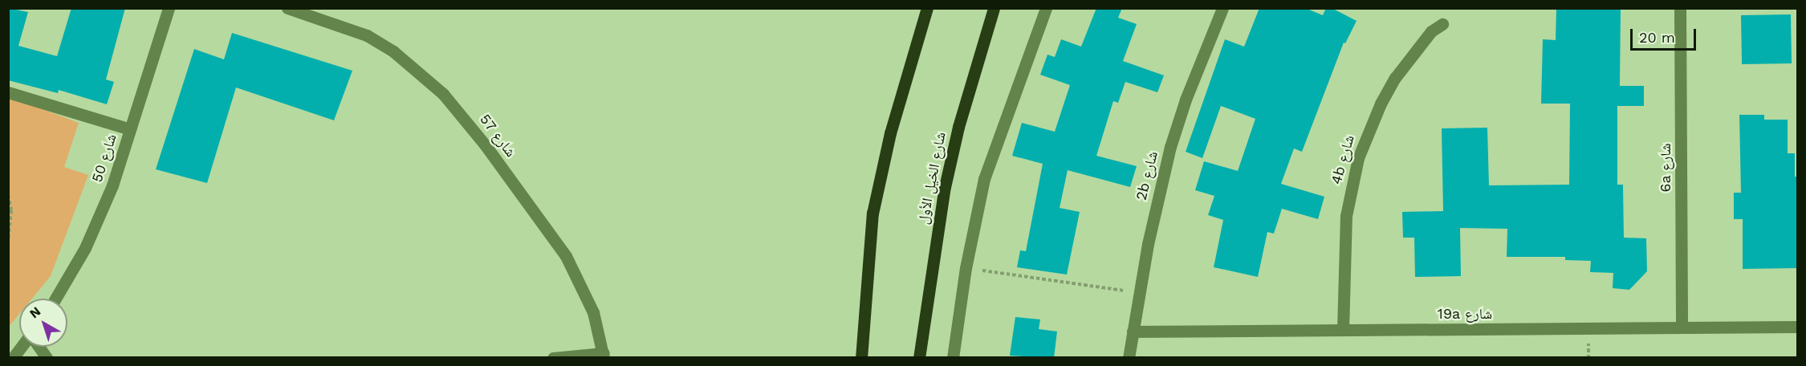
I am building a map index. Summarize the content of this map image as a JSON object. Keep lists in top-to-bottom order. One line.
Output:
{"streets":{"main road":["شارع الخيل الأول"],"street":["شارع 57","شارع 50","4b شارع","6a شارع","2b شارع","19a شارع"]},"crossings":[["4b شارع","19a شارع"],["6a شارع","19a شارع"],["2b شارع","19a شارع"]],"scale_bar":"20 m","north":"top left"}
